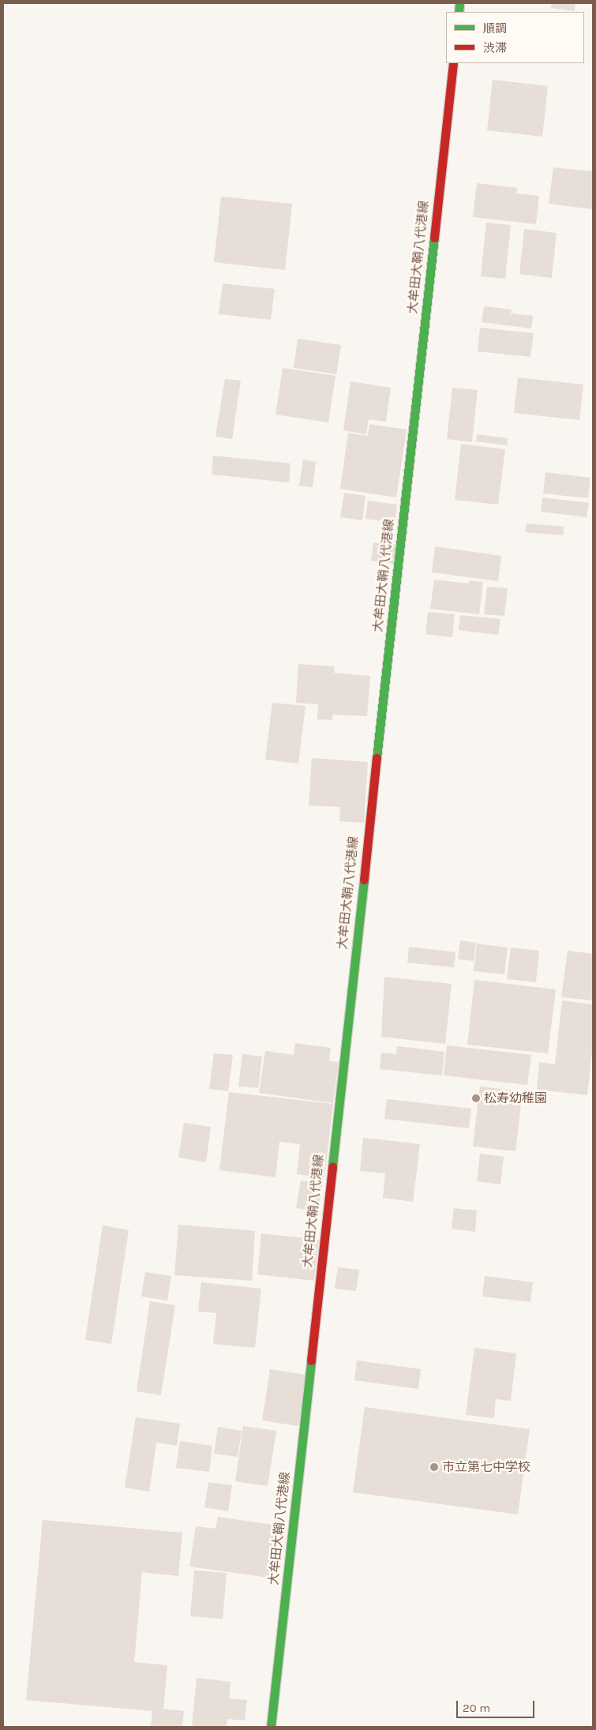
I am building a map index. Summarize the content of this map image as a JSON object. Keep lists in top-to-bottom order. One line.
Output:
{"streets":{"main road":["大牟田大鞘八代港線"]},"places":["松寿幼稚園","市立第七中学校"],"legend":["順調","渋滞"],"scale_bar":"20 m"}
